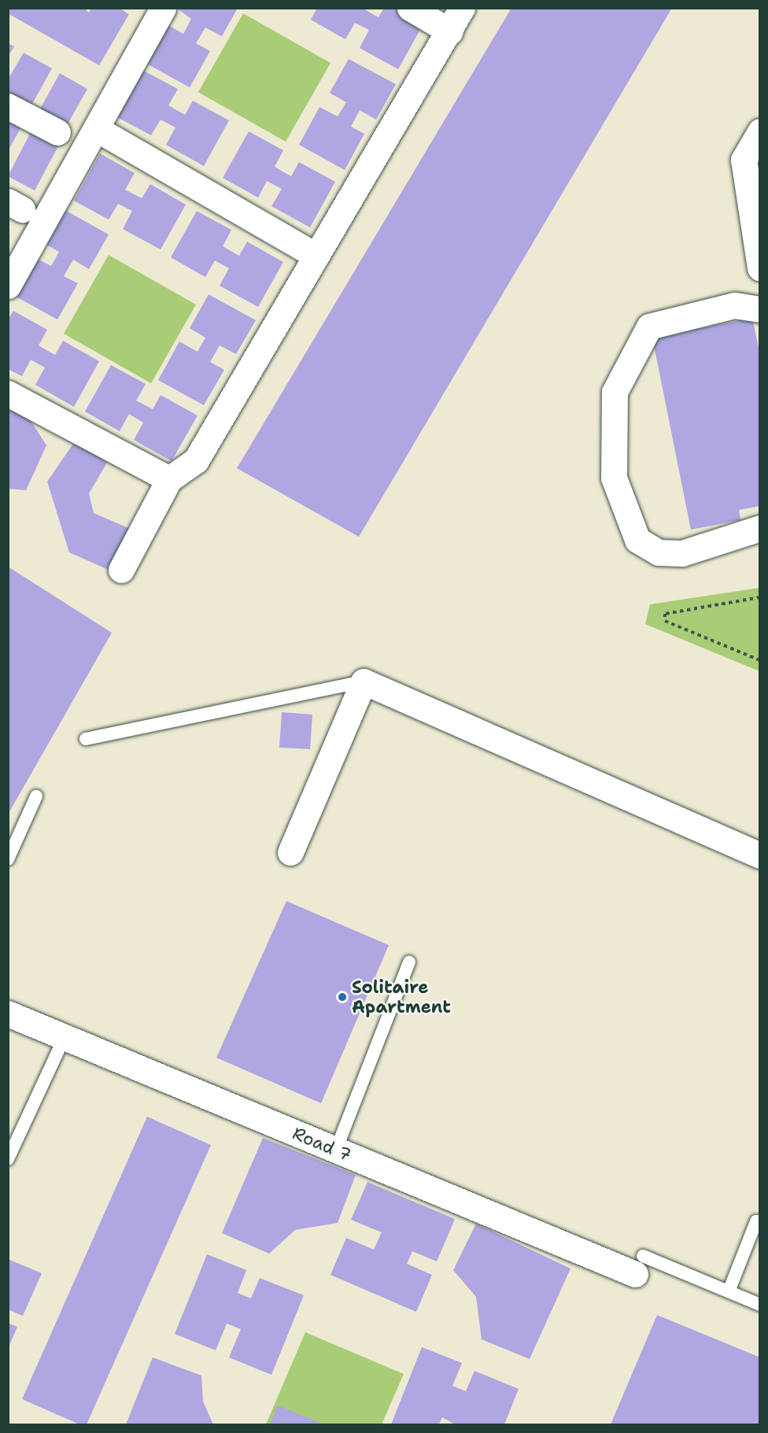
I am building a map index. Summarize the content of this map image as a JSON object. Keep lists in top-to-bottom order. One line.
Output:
{"streets":{"street":["Road 7"]},"places":["Solitaire Apartment"]}
